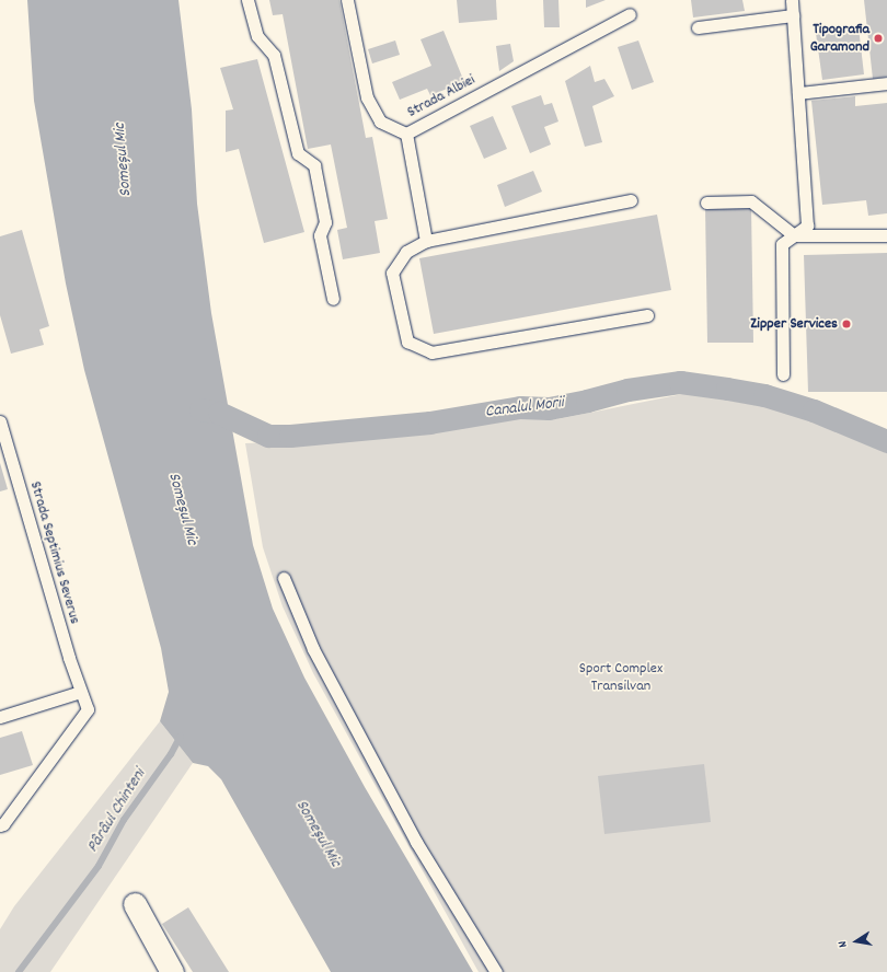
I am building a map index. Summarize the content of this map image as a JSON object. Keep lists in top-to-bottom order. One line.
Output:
{"streets":{"lane":["Strada Albiei","Strada Septimius Severus"]},"water":["Someșul Mic","Canalul Morii","Pârâul Chinteni"],"parks":["Sport Complex Transilvan"],"places":["Tipografia Garamond","Zipper Services"],"north":"left"}
